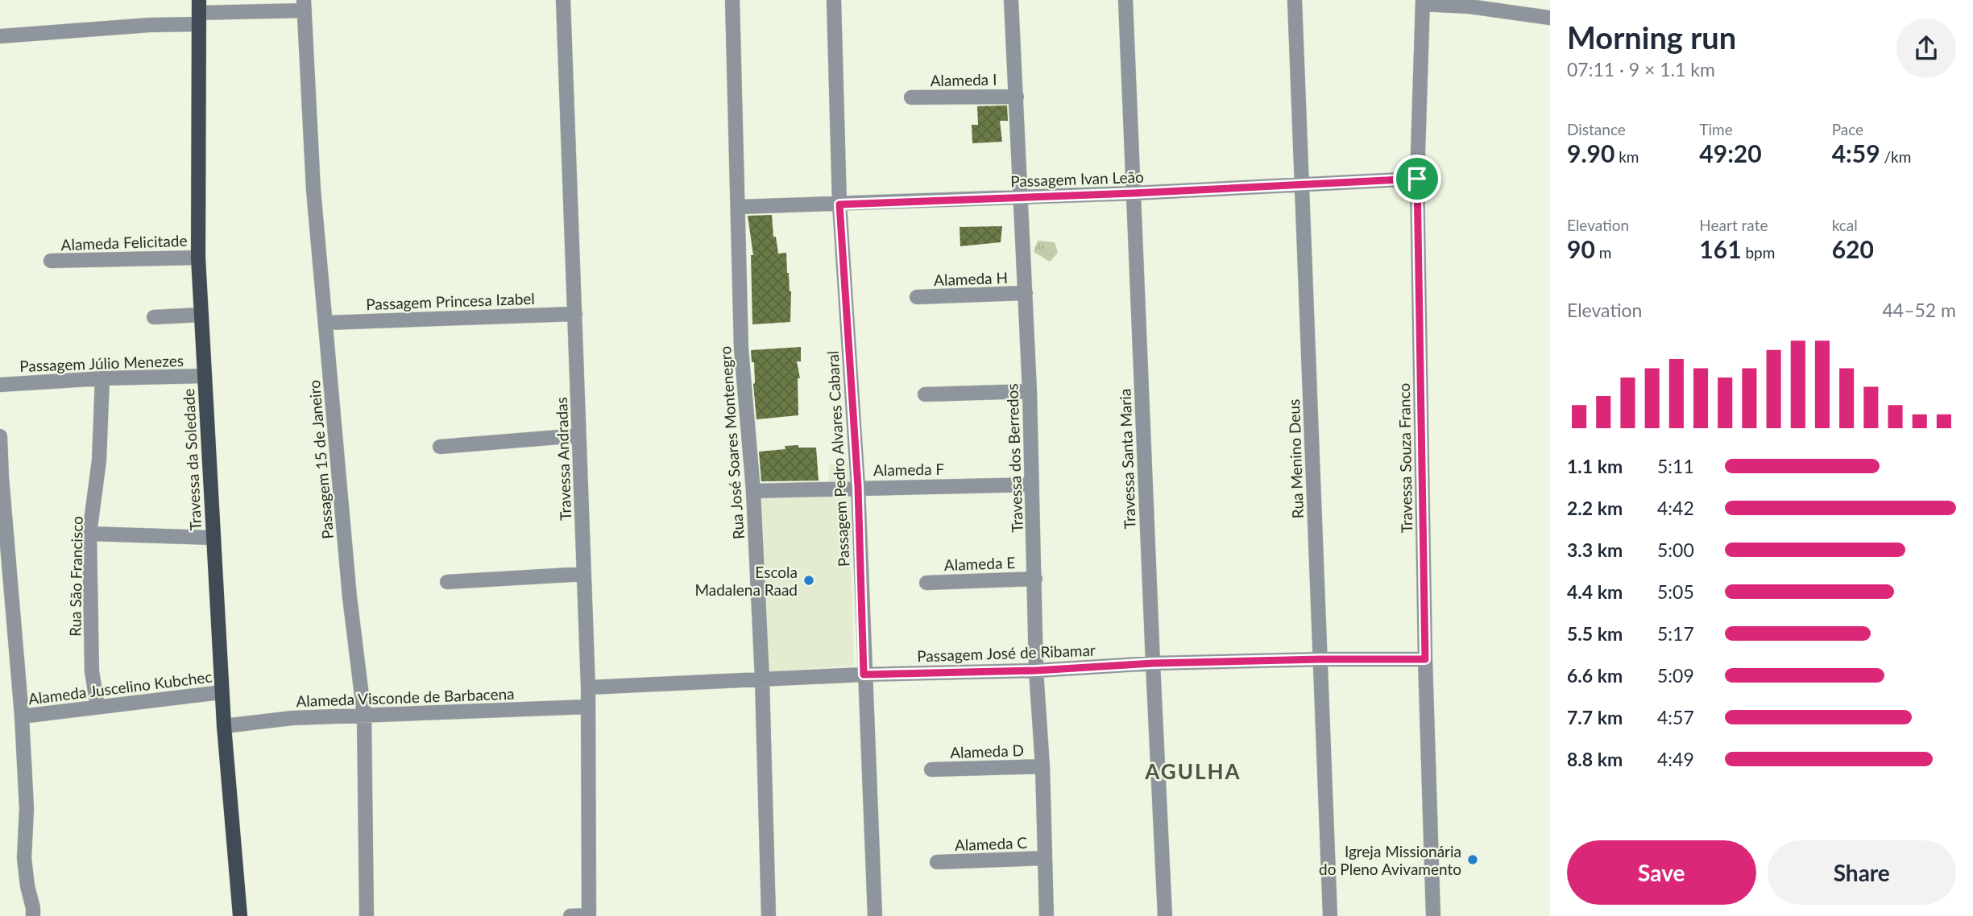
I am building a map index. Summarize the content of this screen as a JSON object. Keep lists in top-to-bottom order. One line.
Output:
{"streets":{"main road":["Travessa da Soledade"],"street":["Alameda I","Passagem Ivan Leão","Alameda Felicitade","Alameda H","Passagem Princesa Izabel","Passagem Júlio Menezes","Rua José Soares Montenegro","Travessa dos Berredos","Travessa Souza Franco","Travessa Andradas","Passagem Pedro Alvares Cabaral","Travessa Santa Maria","Rua Menino Deus","Passagem 15 de Janeiro","Alameda F","Alameda E","Rua São Francisco","Passagem José de Ribamar","Alameda Juscelino Kubchec","Alameda Visconde de Barbacena","Alameda D","Alameda C"]},"crossings":[["Alameda I","Travessa dos Berredos"],["Passagem Ivan Leão","Rua José Soares Montenegro"],["Passagem Ivan Leão","Travessa dos Berredos"],["Passagem Ivan Leão","Travessa Souza Franco"],["Passagem Ivan Leão","Passagem Pedro Alvares Cabaral"],["Passagem Ivan Leão","Travessa Santa Maria"],["Passagem Ivan Leão","Rua Menino Deus"],["Alameda Felicitade","Travessa da Soledade"],["Alameda H","Travessa dos Berredos"],["Passagem Princesa Izabel","Travessa Andradas"],["Passagem Princesa Izabel","Passagem 15 de Janeiro"],["Passagem Júlio Menezes","Travessa da Soledade"],["Passagem Júlio Menezes","Rua São Francisco"],["Rua José Soares Montenegro","Alameda F"],["Rua José Soares Montenegro","Passagem José de Ribamar"],["Travessa dos Berredos","Alameda F"],["Travessa dos Berredos","Alameda E"],["Travessa dos Berredos","Passagem José de Ribamar"],["Travessa dos Berredos","Alameda D"],["Travessa dos Berredos","Alameda C"],["Travessa Souza Franco","Passagem José de Ribamar"],["Travessa Andradas","Passagem José de Ribamar"],["Travessa Andradas","Alameda Visconde de Barbacena"],["Passagem Pedro Alvares Cabaral","Alameda F"],["Passagem Pedro Alvares Cabaral","Passagem José de Ribamar"],["Travessa Santa Maria","Passagem José de Ribamar"],["Rua Menino Deus","Passagem José de Ribamar"],["Travessa da Soledade","Alameda Juscelino Kubchec"],["Travessa da Soledade","Alameda Visconde de Barbacena"],["Passagem 15 de Janeiro","Alameda Visconde de Barbacena"],["Rua São Francisco","Alameda Juscelino Kubchec"]],"districts":["AGULHA"],"places":["Escola Madalena Raad","Igreja Missionária do Pleno Avivamento"],"page":{"heading":["Morning run","07:11 · 9 × 1.1 km"],"stats":[["Distance","9.90 km"],["Time","49:20"],["Pace","4:59 /km"],["Elevation","90 m"],["Heart rate","161 bpm"],["kcal","620"]],"chart":["Elevation","44–52 m"],"list":[{"name":"1.1 km","note":"5:11"},{"name":"2.2 km","note":"4:42"},{"name":"3.3 km","note":"5:00"},{"name":"4.4 km","note":"5:05"},{"name":"5.5 km","note":"5:17"},{"name":"6.6 km","note":"5:09"},{"name":"7.7 km","note":"4:57"},{"name":"8.8 km","note":"4:49"}],"buttons":["Save","Share"]}}
